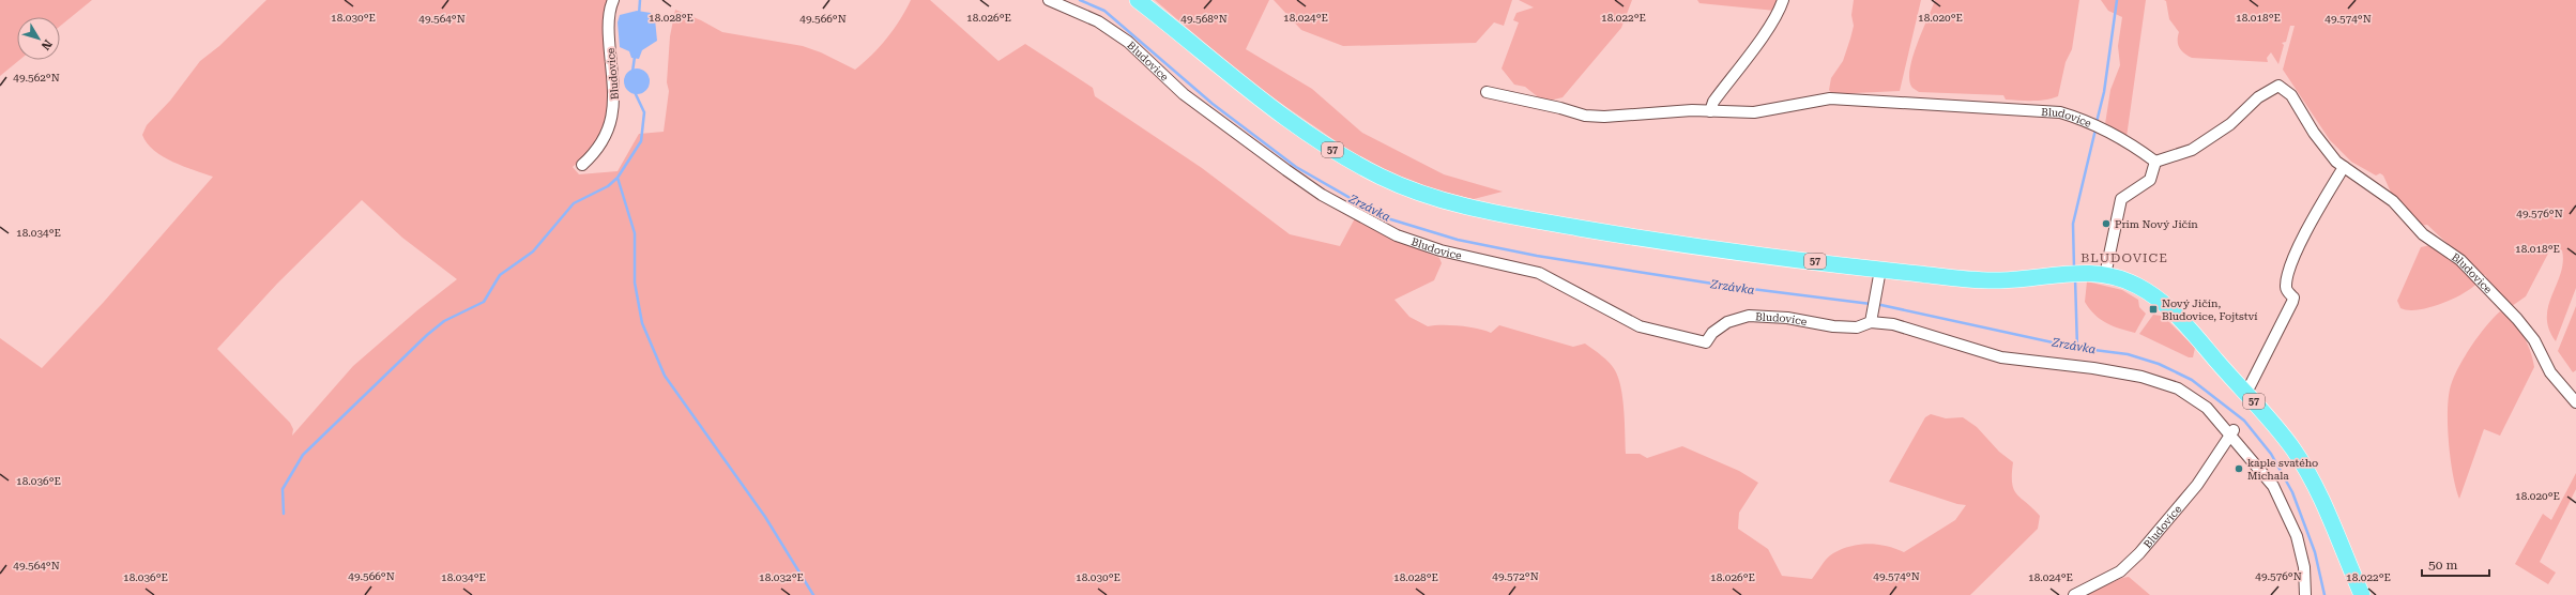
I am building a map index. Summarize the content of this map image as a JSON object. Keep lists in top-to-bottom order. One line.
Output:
{"streets":{"main road":["57"],"street":["Bludovice"]},"districts":["BLUDOVICE"],"water":["Zrzávka"],"places":{"other":["Prim Nový Jičín","kaple svatého Michala"],"transit":["Nový Jičín, Bludovice, Fojtství"]},"scale_bar":"50 m","north":"bottom right","coordinates":["18.030°E","18.028°E","18.026°E","18.024°E","18.022°E","18.020°E","18.018°E","49.564°N","49.566°N","49.568°N","49.574°N","49.562°N","49.576°N","18.034°E","18.036°E","49.572°N","18.032°E"]}
